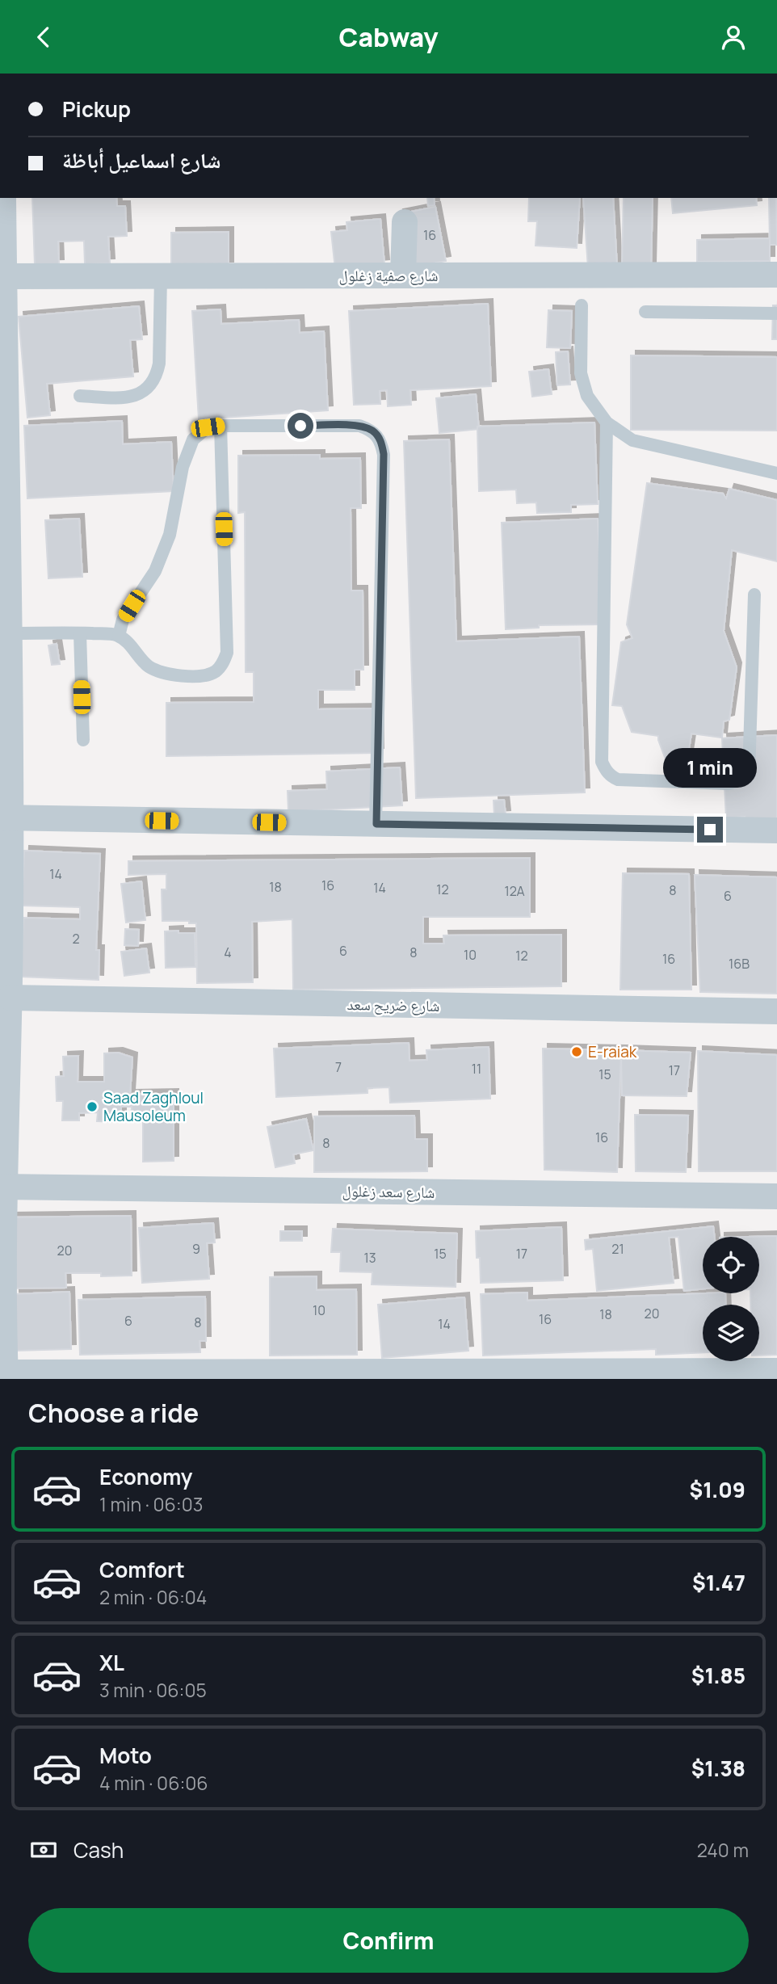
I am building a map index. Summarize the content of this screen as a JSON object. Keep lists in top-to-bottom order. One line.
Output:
{"streets":{"street":["شارع صفية زغلول","شارع ضريح سعد","شارع سعد زغلول"]},"places":["E-raiak","Saad Zaghloul Mausoleum"],"house_numbers":["16","14","16","18","14","12","8","12A","6","2","6","4","8","10","12","16","16B","7","11","17","15","16","8","9","21","20","15","17","13","10","20","18","16","6","8","14"],"page":{"header":"Cabway","banner":["Pickup","شارع اسماعيل أباظة"],"bubble":"1 min","heading":"Choose a ride","list":[{"name":"Economy","note":"1 min · 06:03","value":"$1.09"},{"name":"Comfort","note":"2 min · 06:04","value":"$1.47"},{"name":"XL","note":"3 min · 06:05","value":"$1.85"},{"name":"Moto","note":"4 min · 06:06","value":"$1.38"}],"pay":["Cash","240 m"],"buttons":"Confirm"}}
